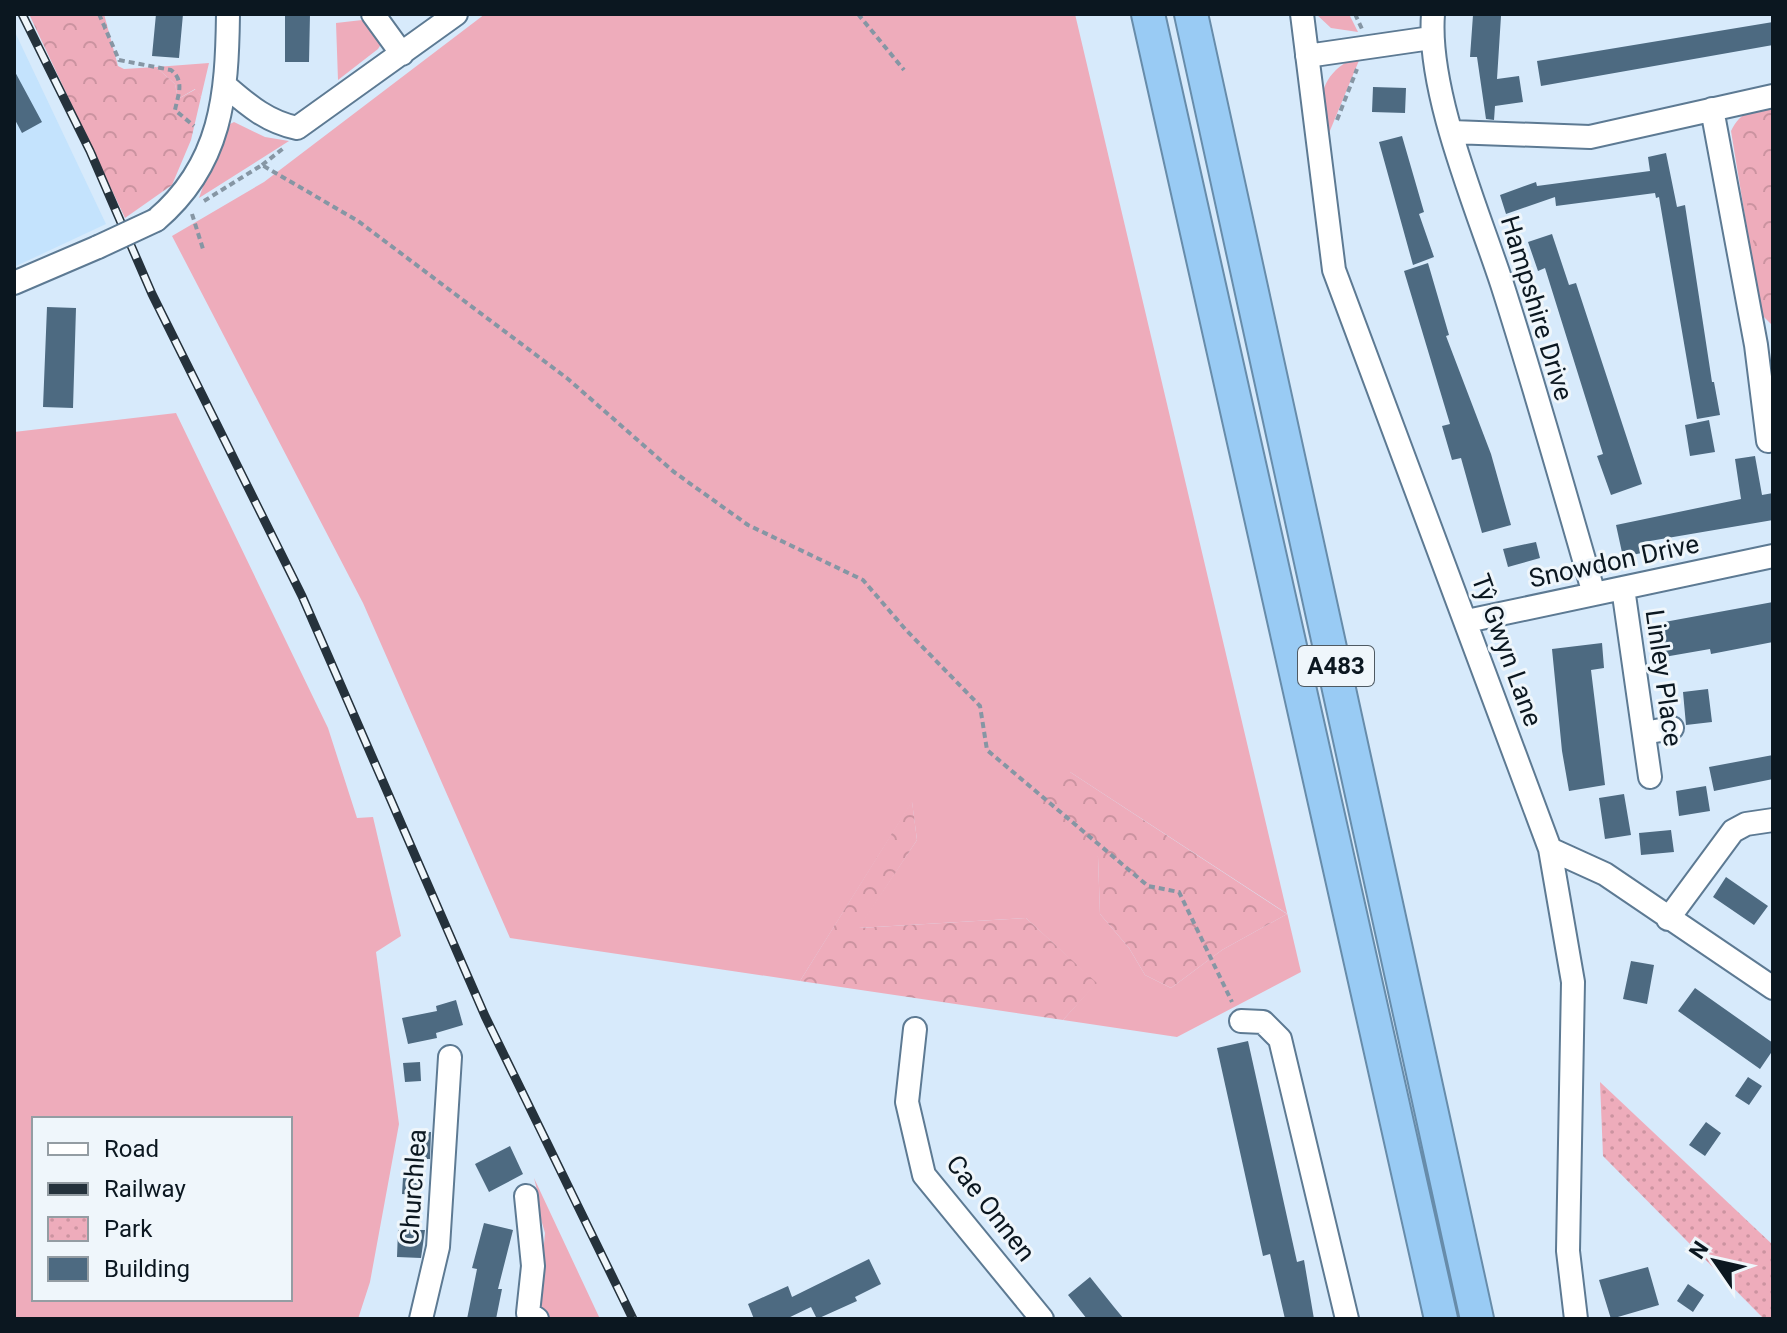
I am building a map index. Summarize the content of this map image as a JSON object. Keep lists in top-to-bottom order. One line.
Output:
{"streets":{"highway":["A483"],"street":["Hampshire Drive","Snowdon Drive","Tŷ Gwyn Lane","Linley Place","Churchlea","Cae Onnen"]},"crossings":[["Hampshire Drive","Snowdon Drive"],["Snowdon Drive","Tŷ Gwyn Lane"],["Snowdon Drive","Linley Place"]],"legend":["Road","Railway","Park","Building"],"north":"top left"}
